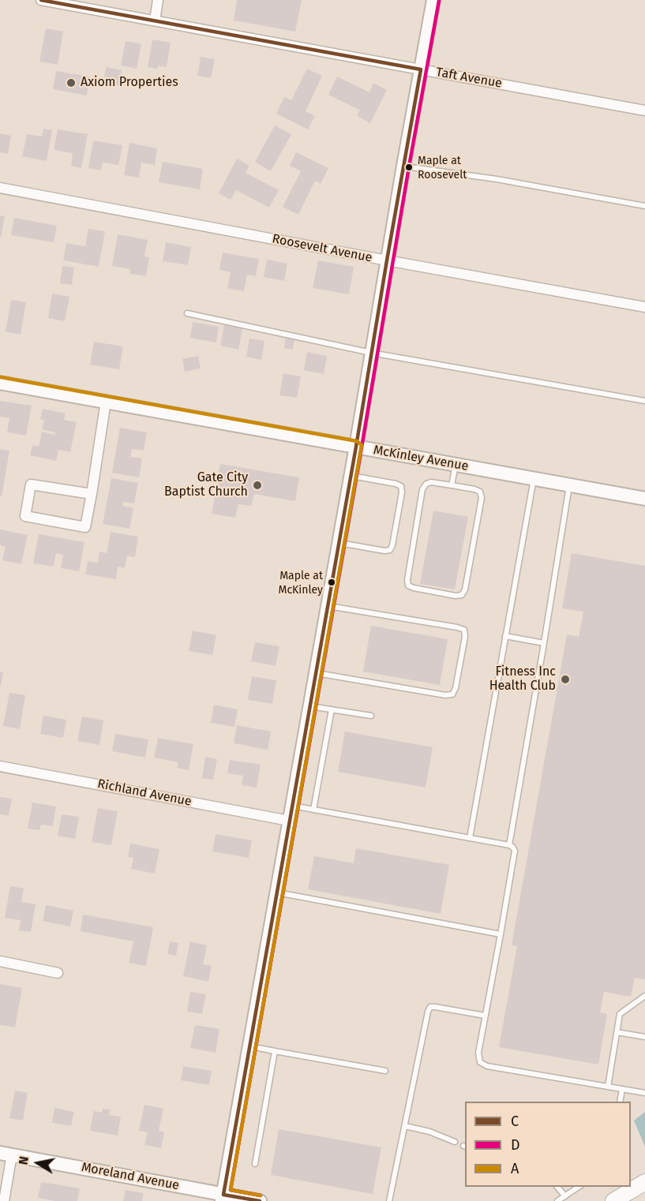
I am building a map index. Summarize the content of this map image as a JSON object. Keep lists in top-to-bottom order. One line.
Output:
{"streets":{"street":["Taft Avenue","Roosevelt Avenue","McKinley Avenue","Richland Avenue","Moreland Avenue"]},"places":["Axiom Properties","Maple at Roosevelt","Gate City Baptist Church","Maple at McKinley","Fitness Inc Health Club"],"lines":["transit line C","transit line D","transit line A"],"legend":["C","D","A"],"north":"left"}
